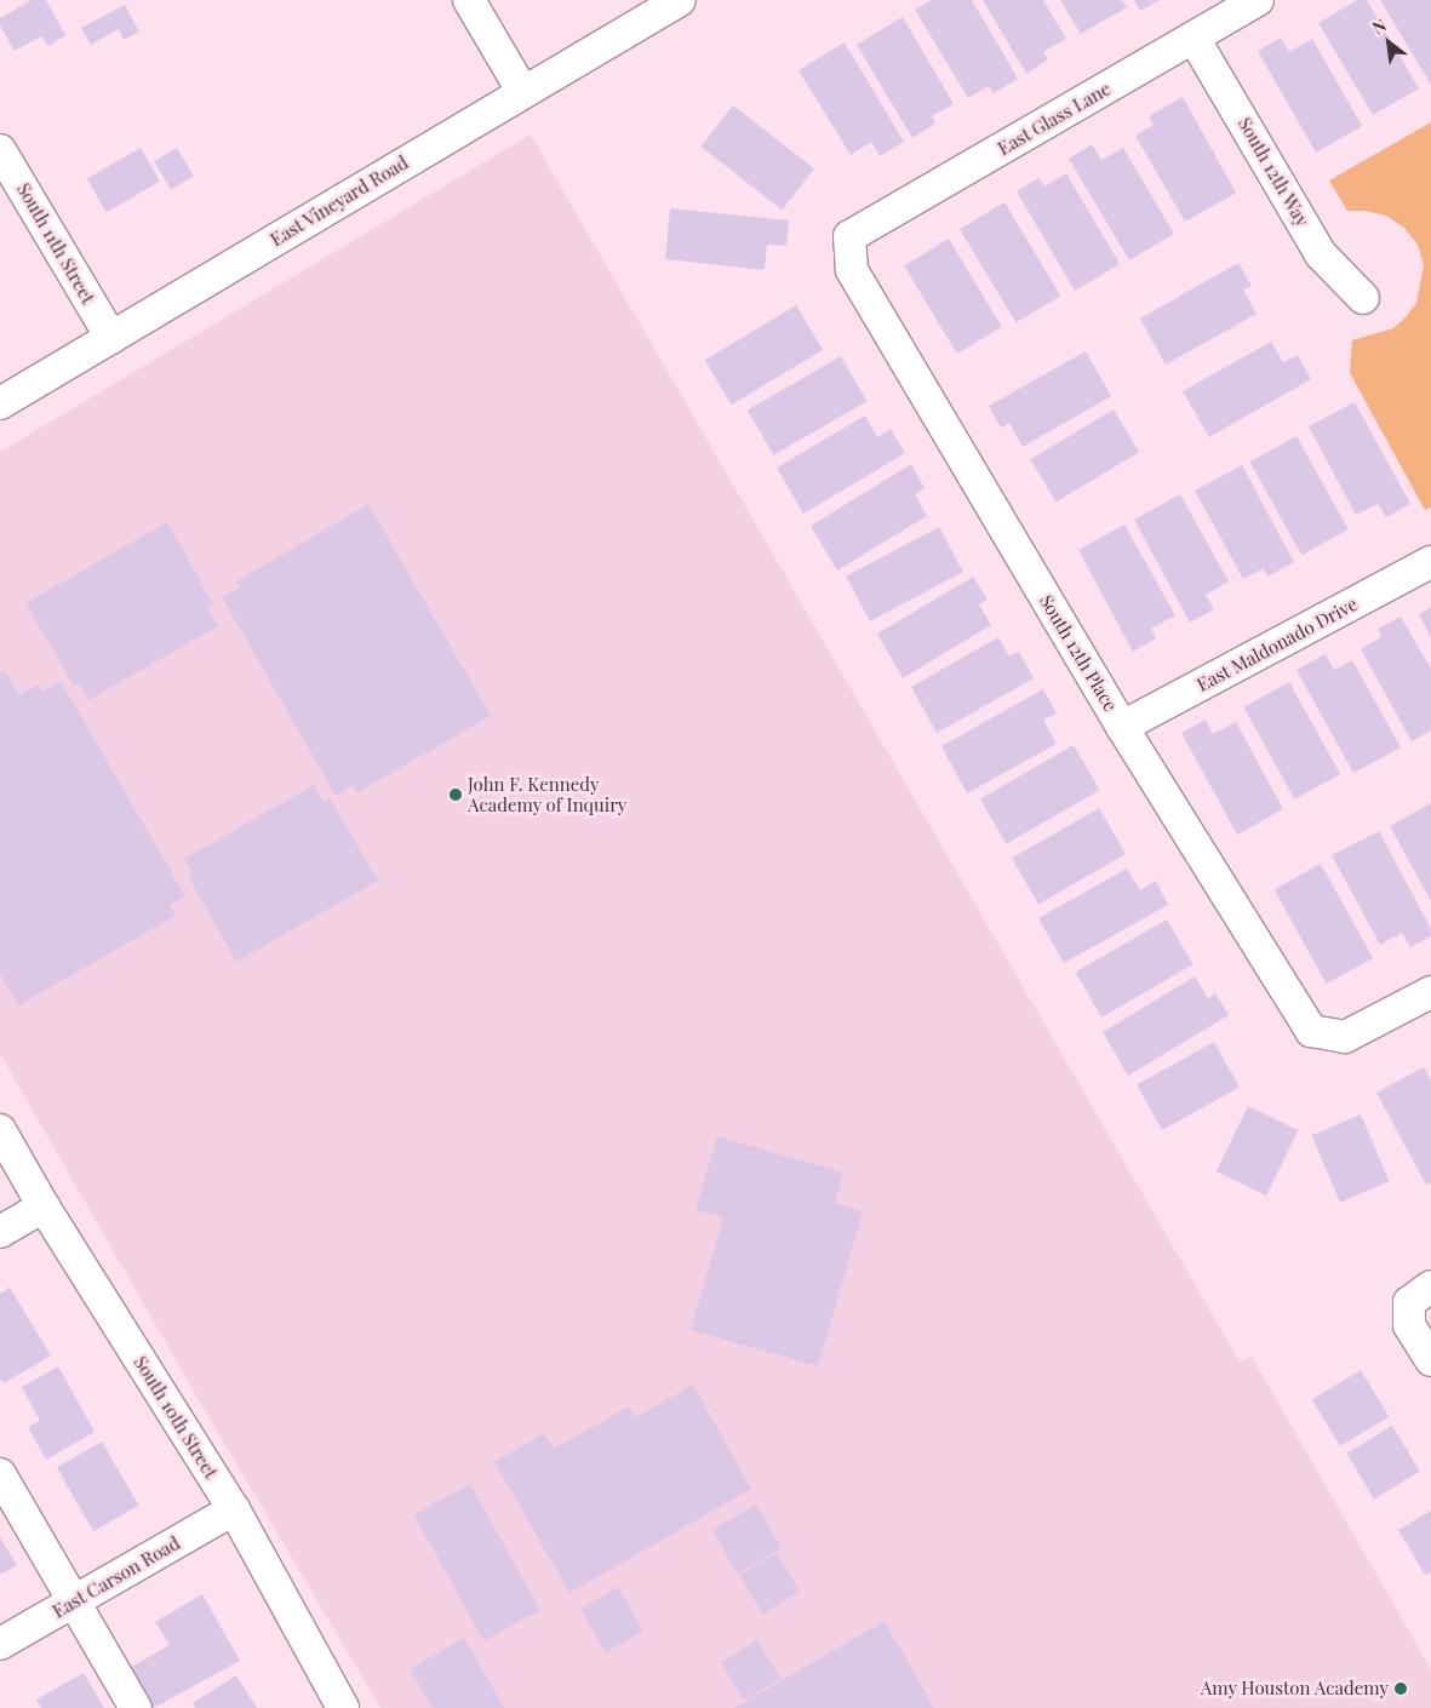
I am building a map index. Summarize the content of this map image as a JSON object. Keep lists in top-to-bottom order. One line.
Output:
{"streets":{"street":["East Glass Lane","South 12th Way","East Vineyard Road","South 11th Street","East Maldonado Drive","South 12th Place","South 10th Street","East Carson Road"]},"crossings":[["East Glass Lane","South 12th Way"],["East Glass Lane","South 12th Place"],["East Vineyard Road","South 11th Street"],["East Maldonado Drive","South 12th Place"],["South 10th Street","East Carson Road"]],"places":["John F. Kennedy Academy of Inquiry","Amy Houston Academy"],"north":"top left"}
